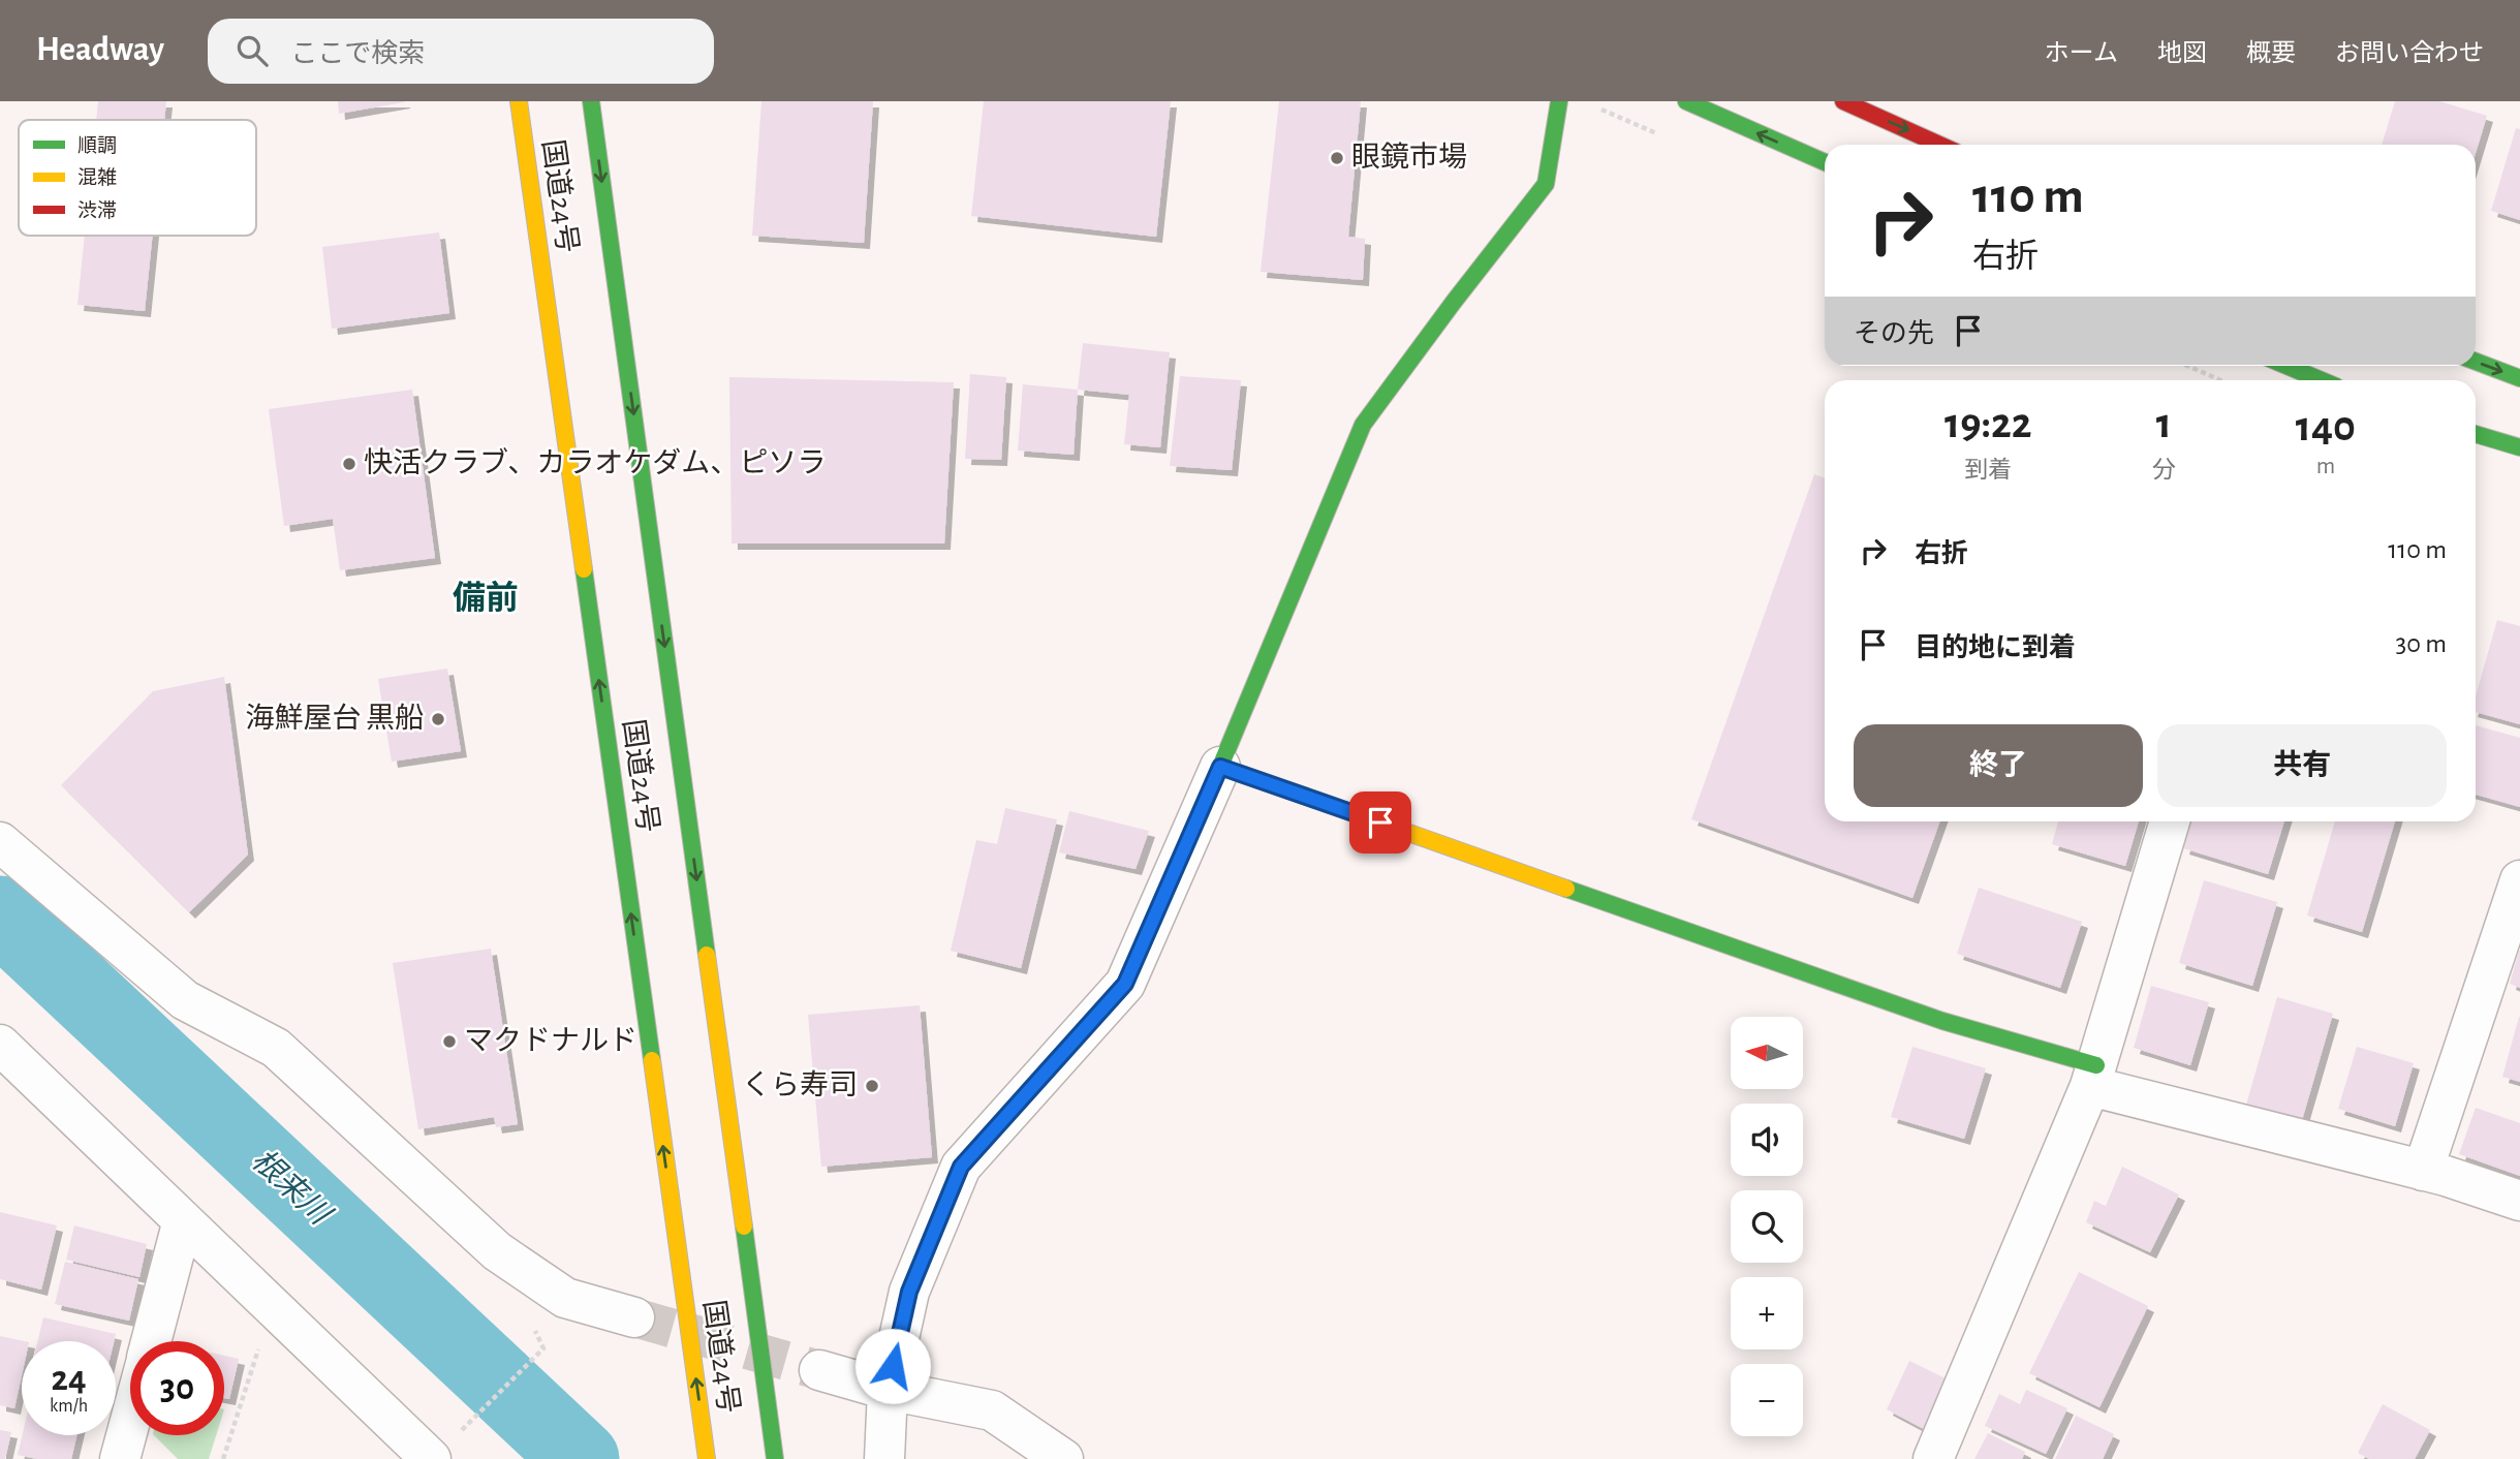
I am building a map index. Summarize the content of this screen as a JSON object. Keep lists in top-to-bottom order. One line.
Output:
{"streets":{"main road":["国道24号"]},"districts":["備前"],"water":["根来川"],"places":["眼鏡市場","快活クラブ、カラオケダム、ピソラ","海鮮屋台 黒船","マクドナルド","くら寿司"],"legend":["順調","混雑","渋滞"],"north":"left","page":{"header":"Headway","search":"ここで検索","nav":["ホーム","地図","概要","お問い合わせ"],"turn":["110 m","右折"],"then":"その先","eta":["19:22","到着","1","分","140","m"],"list":[{"name":"右折","value":"110 m"},{"name":"目的地に到着","value":"30 m"}],"buttons":["終了","共有"],"map_buttons":["+","−"],"speed":"24 km/h","limit":"30"}}
